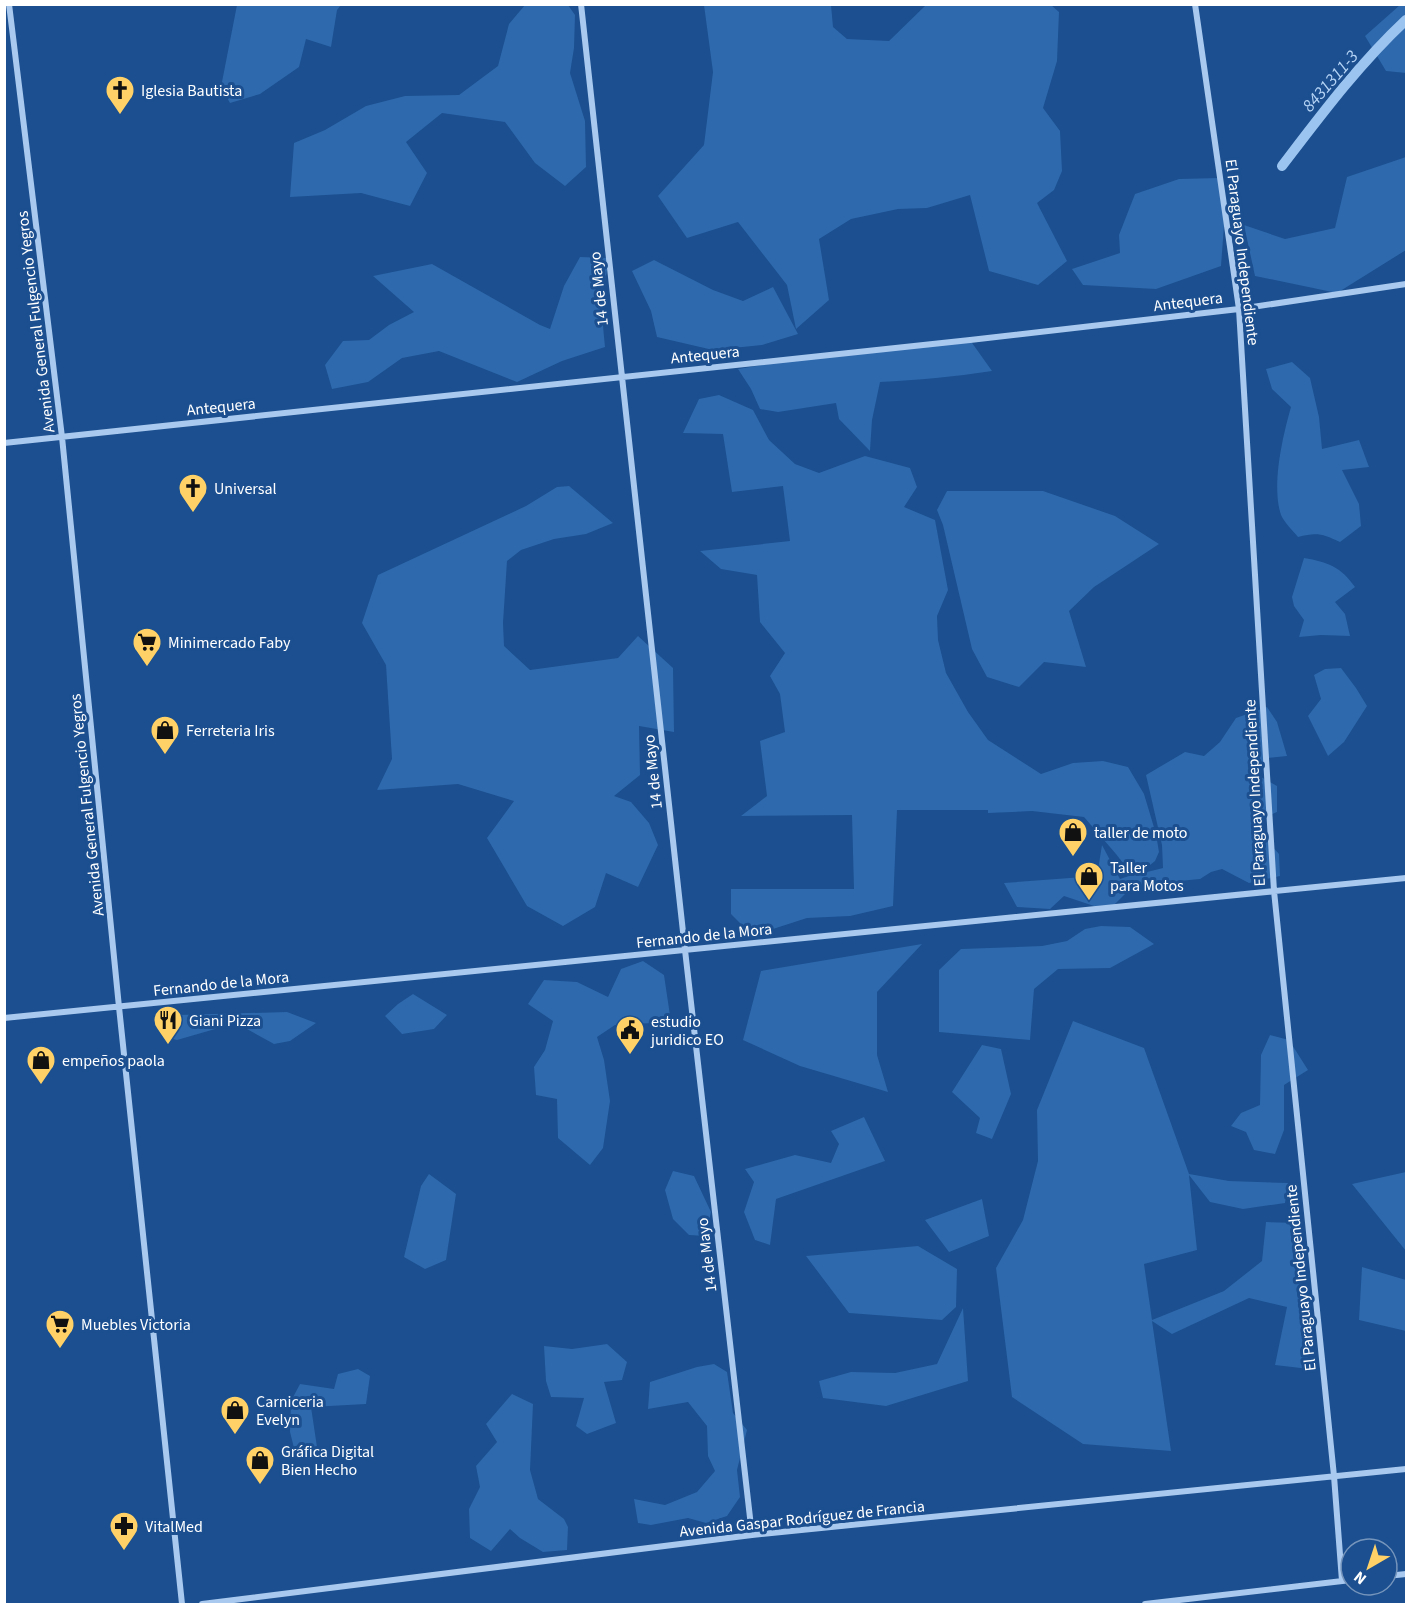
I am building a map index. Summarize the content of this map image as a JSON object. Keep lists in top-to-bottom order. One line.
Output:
{"streets":{"street":["El Paraguayo Independiente","14 de Mayo","Antequera","Avenida General Fulgencio Yegros","Fernando de la Mora","Avenida Gaspar Rodríguez de Francia"]},"crossings":[["El Paraguayo Independiente","Antequera"],["El Paraguayo Independiente","Fernando de la Mora"],["El Paraguayo Independiente","Avenida Gaspar Rodríguez de Francia"],["14 de Mayo","Antequera"],["14 de Mayo","Fernando de la Mora"],["14 de Mayo","Avenida Gaspar Rodríguez de Francia"],["Antequera","Avenida General Fulgencio Yegros"],["Avenida General Fulgencio Yegros","Fernando de la Mora"]],"water":["8431311-3"],"places":{"church":["Iglesia Bautista","Universal"],"supermarket":["Minimercado Faby","Muebles Victoria"],"shop":["Ferreteria Iris","taller de moto","Taller para Motos","empeños paola","Carniceria Evelyn","Gráfica Digital Bien Hecho"],"restaurant":["Giani Pizza"],"public building":["estudio juridico EO"],"pharmacy":["VitalMed"]},"north":"bottom left"}
